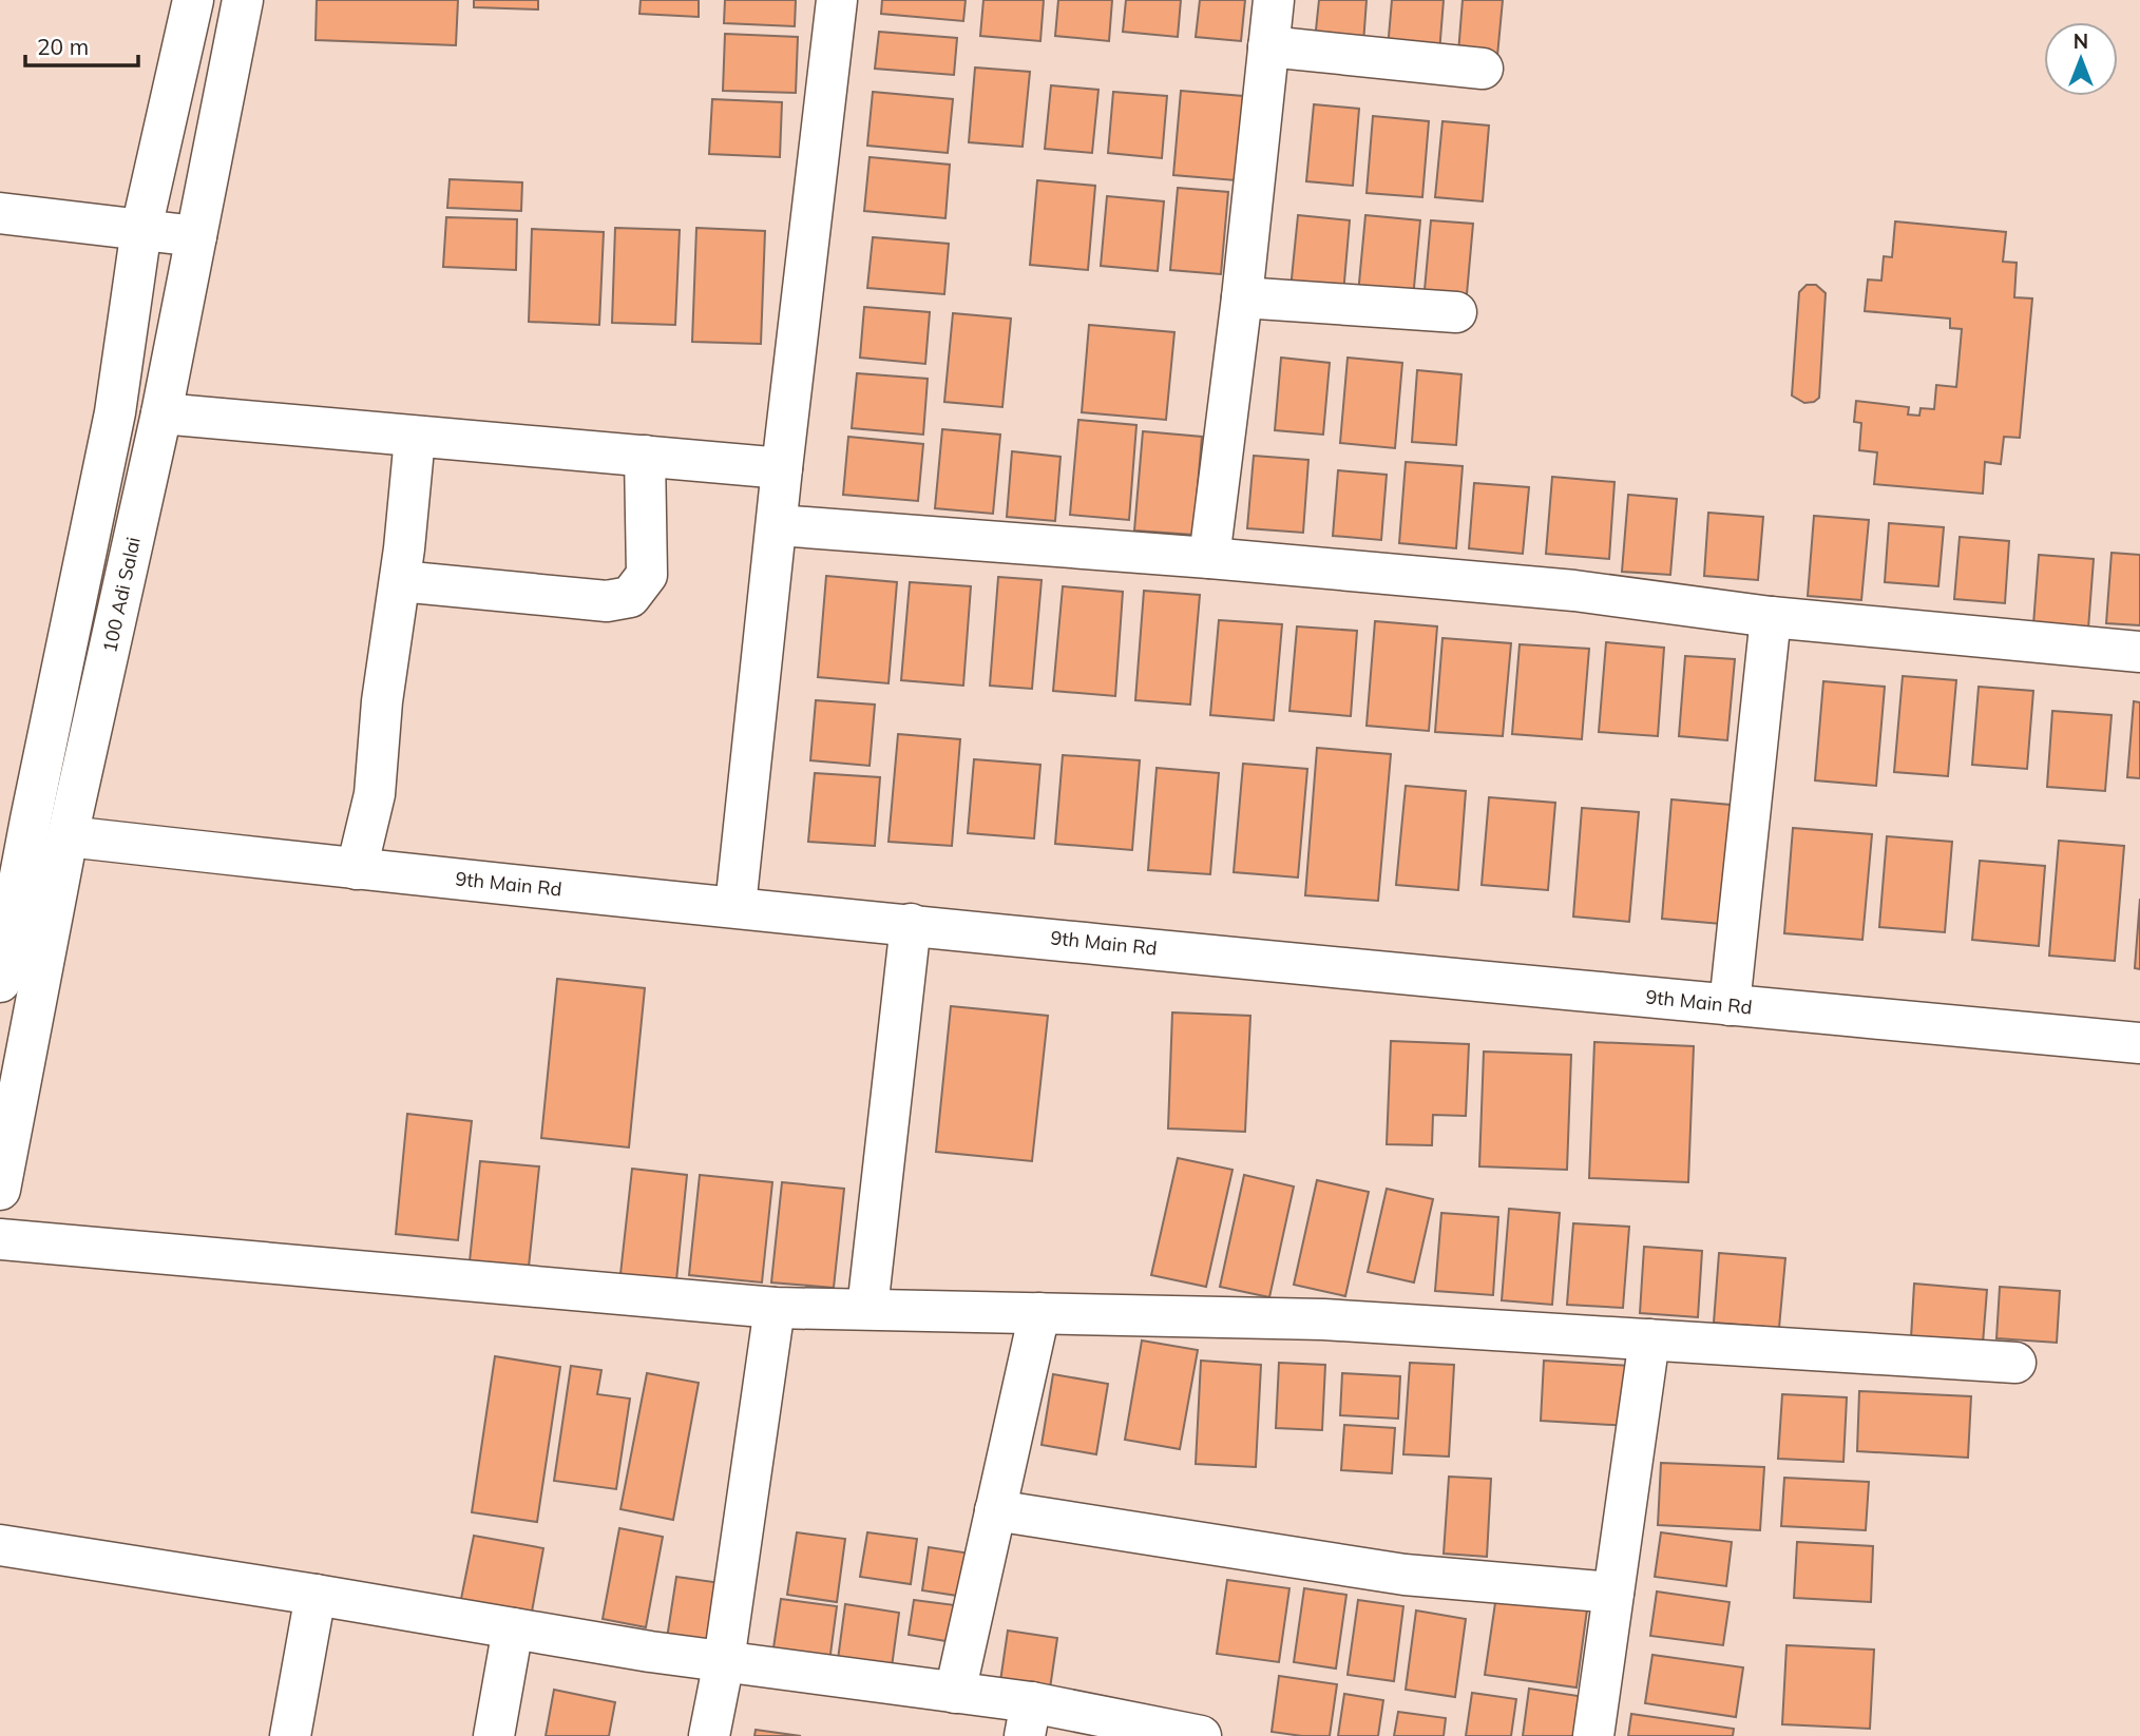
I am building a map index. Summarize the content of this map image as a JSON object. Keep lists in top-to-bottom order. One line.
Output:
{"streets":{"street":["100 Adi Salai","9th Main Rd"]},"crossings":[["100 Adi Salai","9th Main Rd"]],"scale_bar":"20 m","north":"top"}
